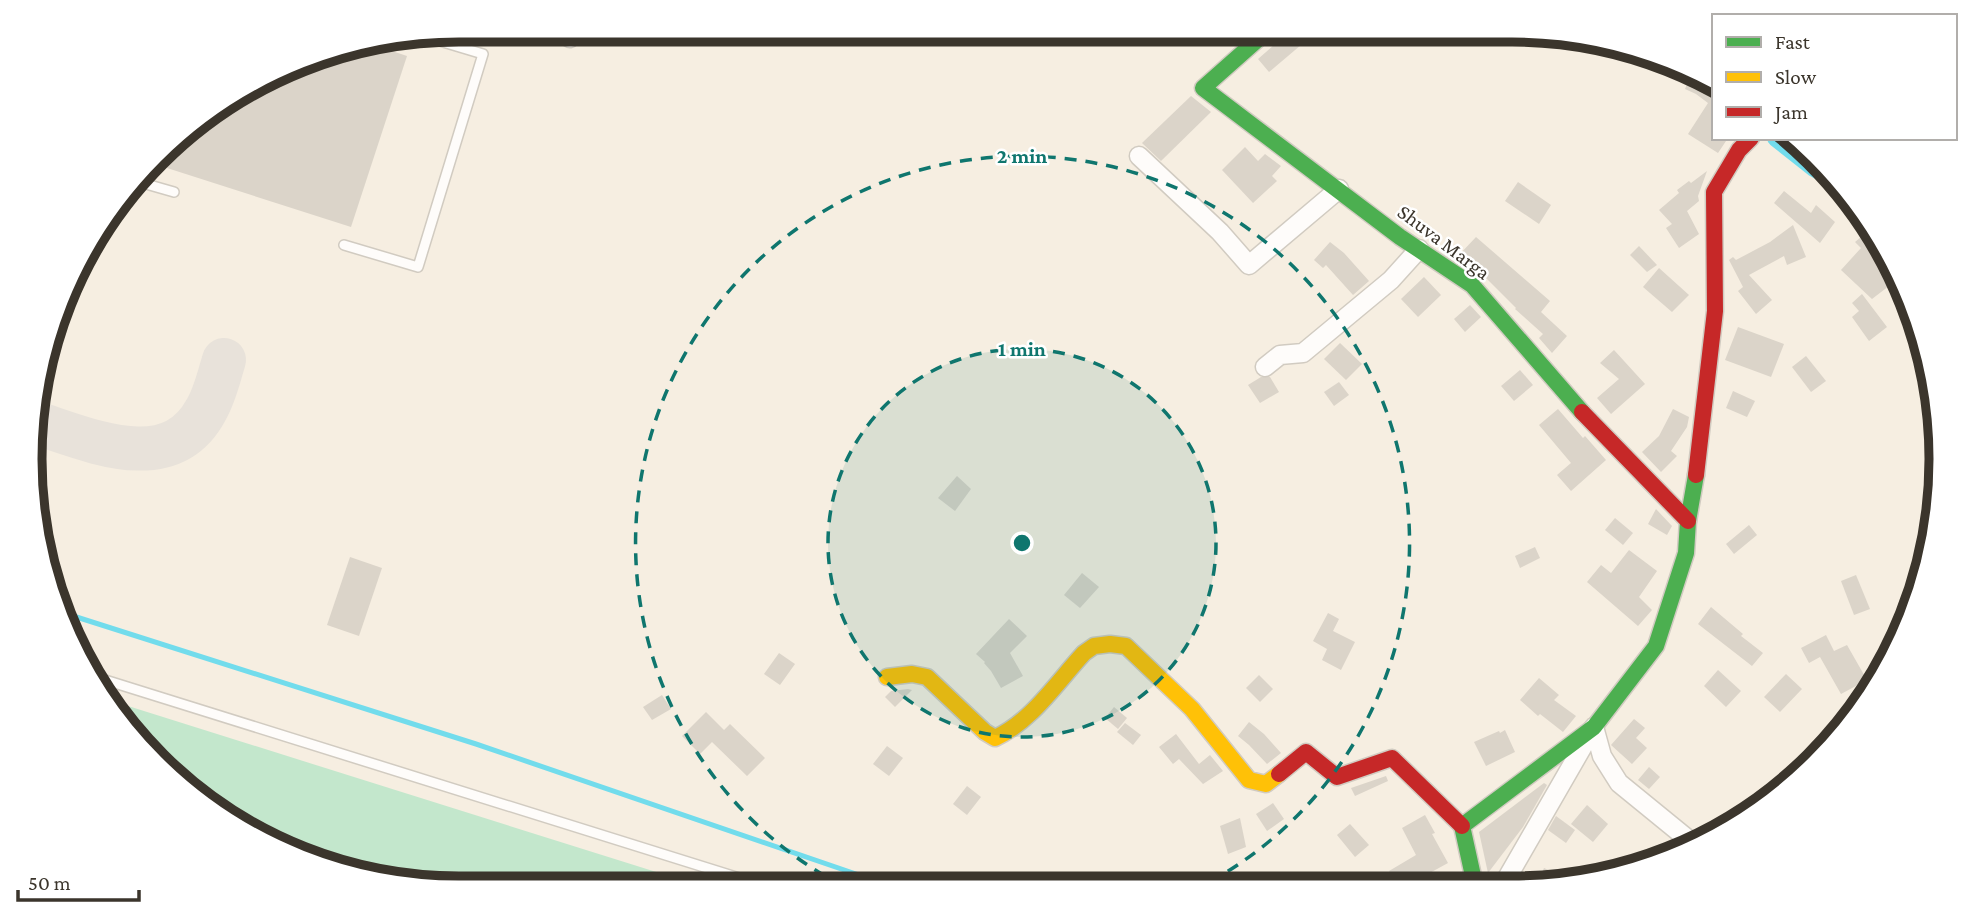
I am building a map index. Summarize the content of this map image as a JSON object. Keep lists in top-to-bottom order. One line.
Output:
{"streets":{"street":["Shuva Marga"]},"legend":["Fast","Slow","Jam"],"scale_bar":"50 m","rings":["2 min","1 min"]}
